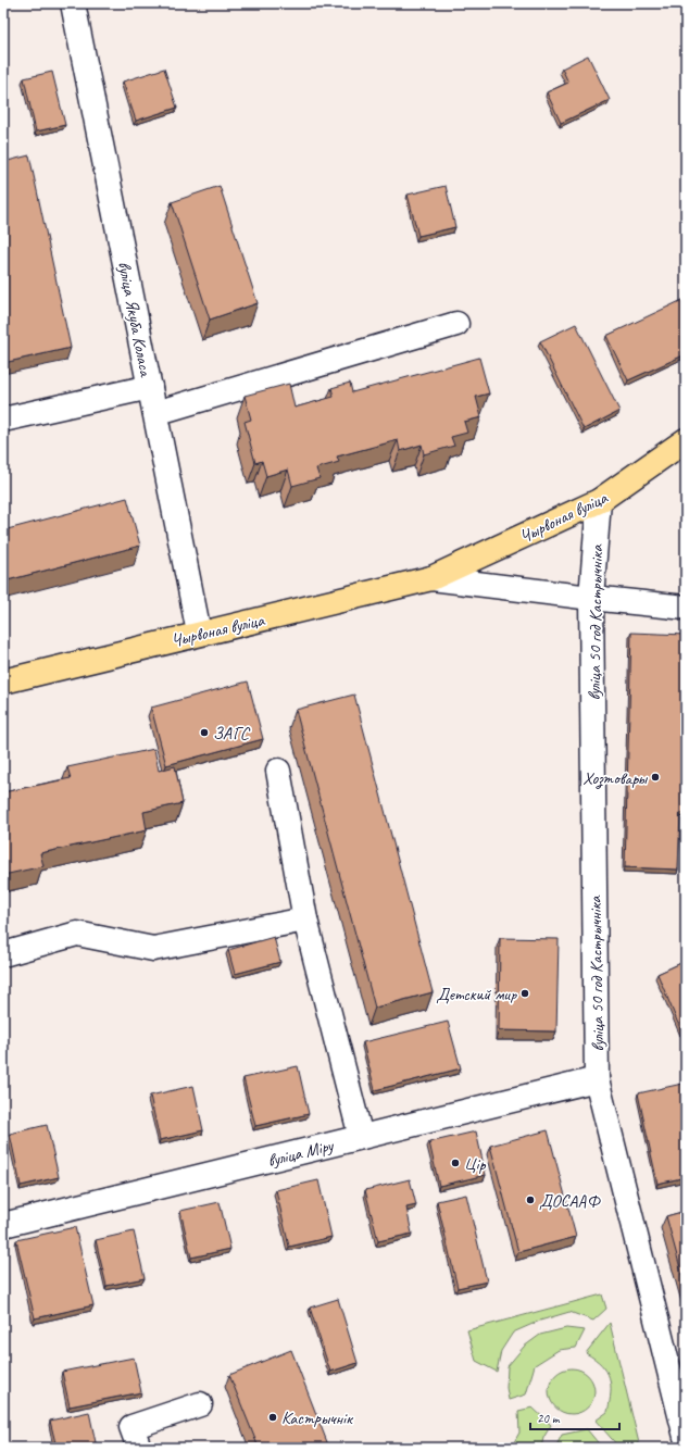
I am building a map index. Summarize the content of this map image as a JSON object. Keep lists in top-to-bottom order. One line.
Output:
{"streets":{"main road":["Чырвоная вуліца"],"street":["вуліца Якуба Коласа","вуліца 50 год Кастрычніка","вуліца Міру"]},"crossings":[["вуліца Якуба Коласа","Чырвоная вуліца"],["Чырвоная вуліца","вуліца 50 год Кастрычніка"],["вуліца 50 год Кастрычніка","вуліца Міру"]],"places":["ЗАГС","Хозтовары","Детский мир","Цір","ДОСААФ","Кастрычнік"],"scale_bar":"20 m"}
